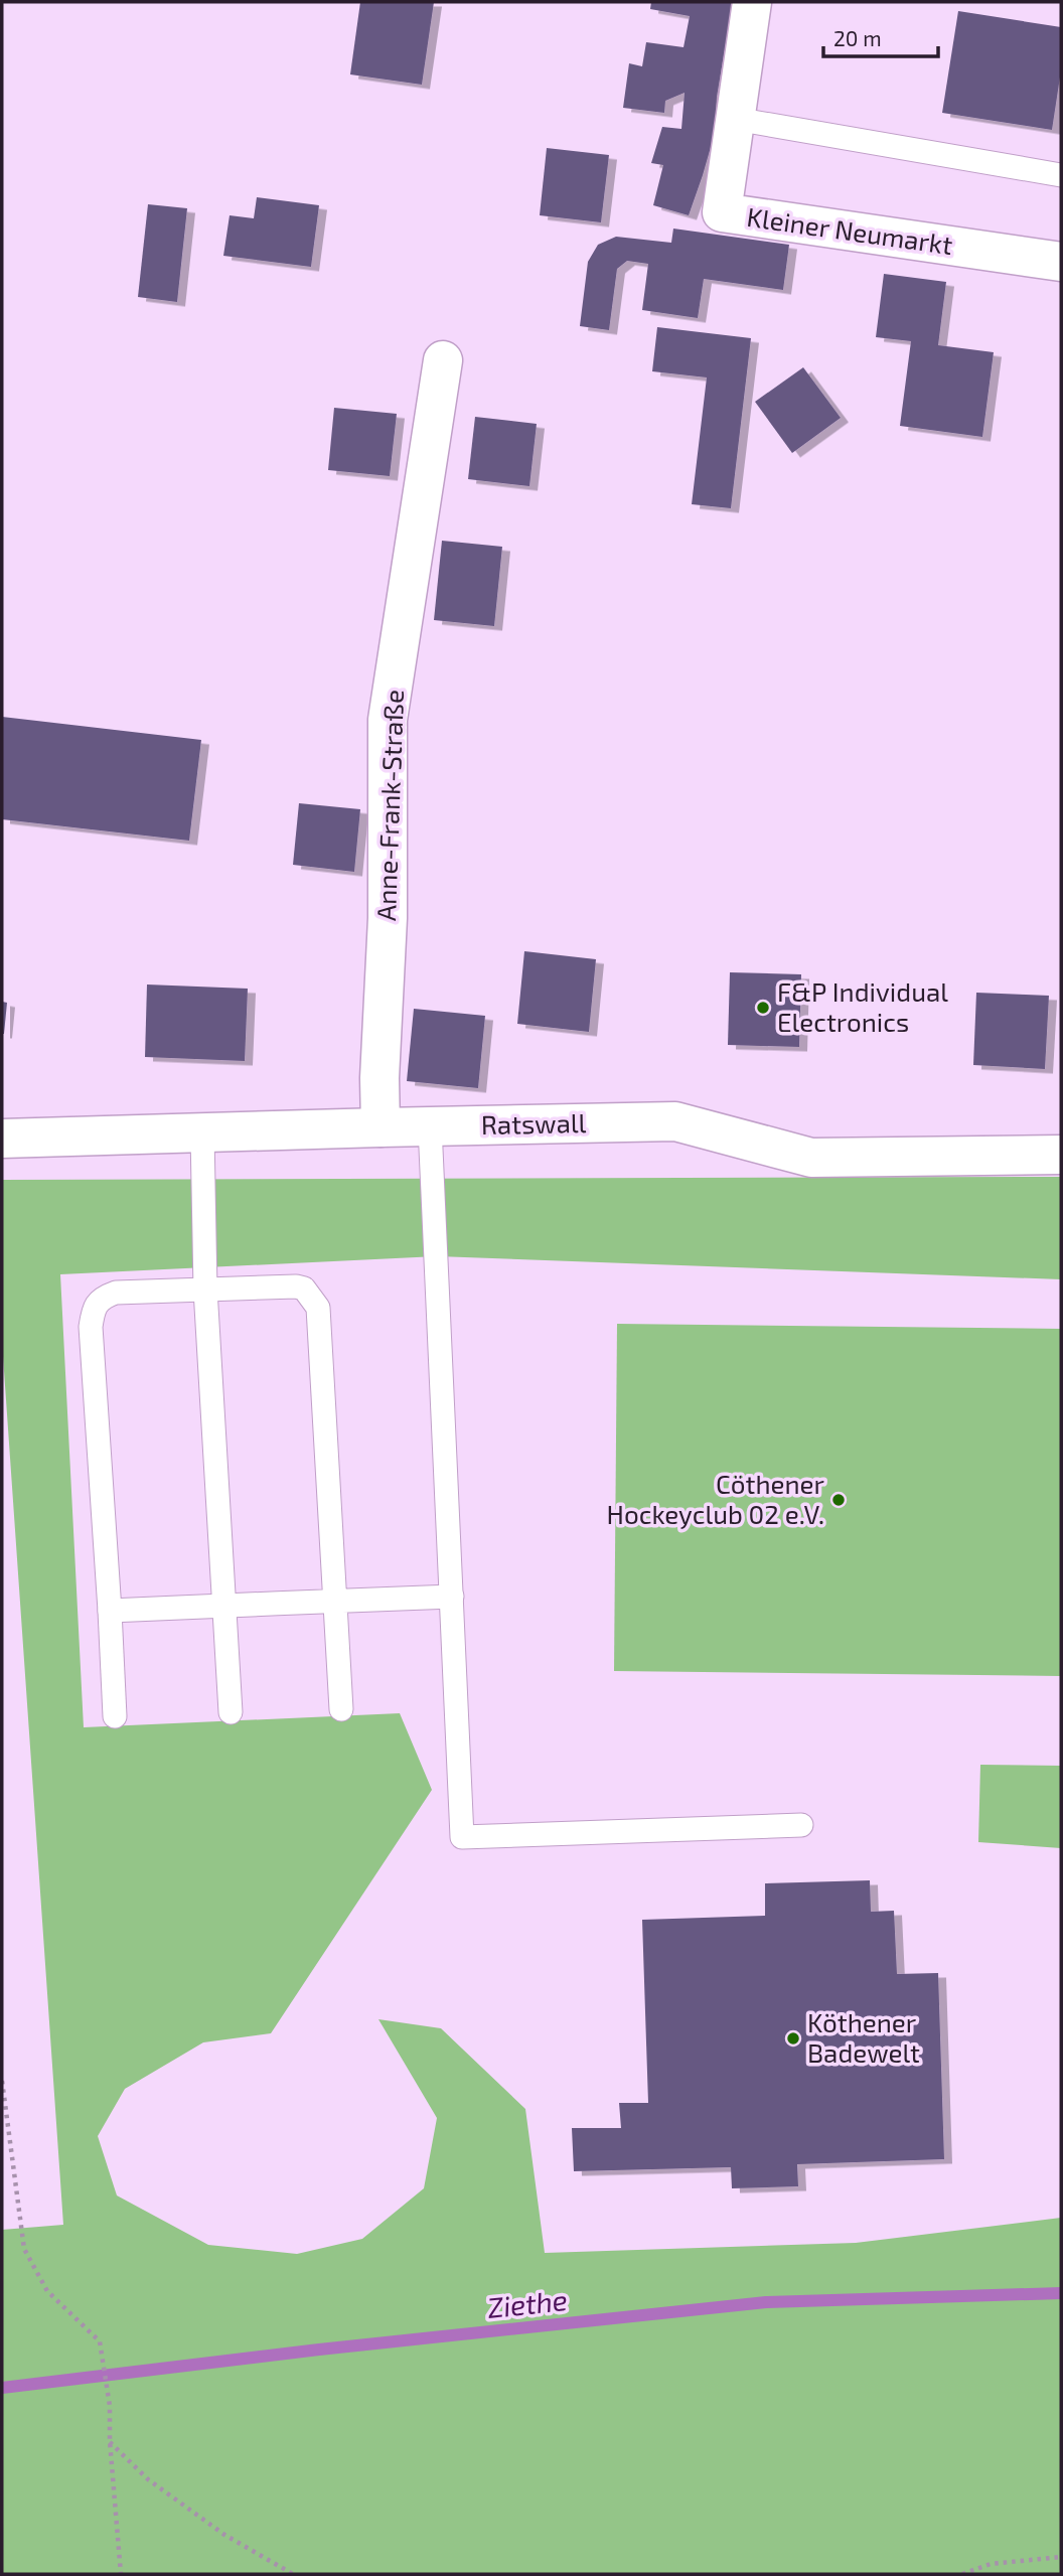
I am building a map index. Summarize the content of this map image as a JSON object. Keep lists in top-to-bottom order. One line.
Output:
{"streets":{"street":["Kleiner Neumarkt","Anne-Frank-Straße","Ratswall"]},"crossings":[["Anne-Frank-Straße","Ratswall"]],"water":["Ziethe"],"places":["F&P Individual Electronics","Cöthener Hockeyclub 02 e.V.","Köthener Badewelt"],"scale_bar":"20 m"}
